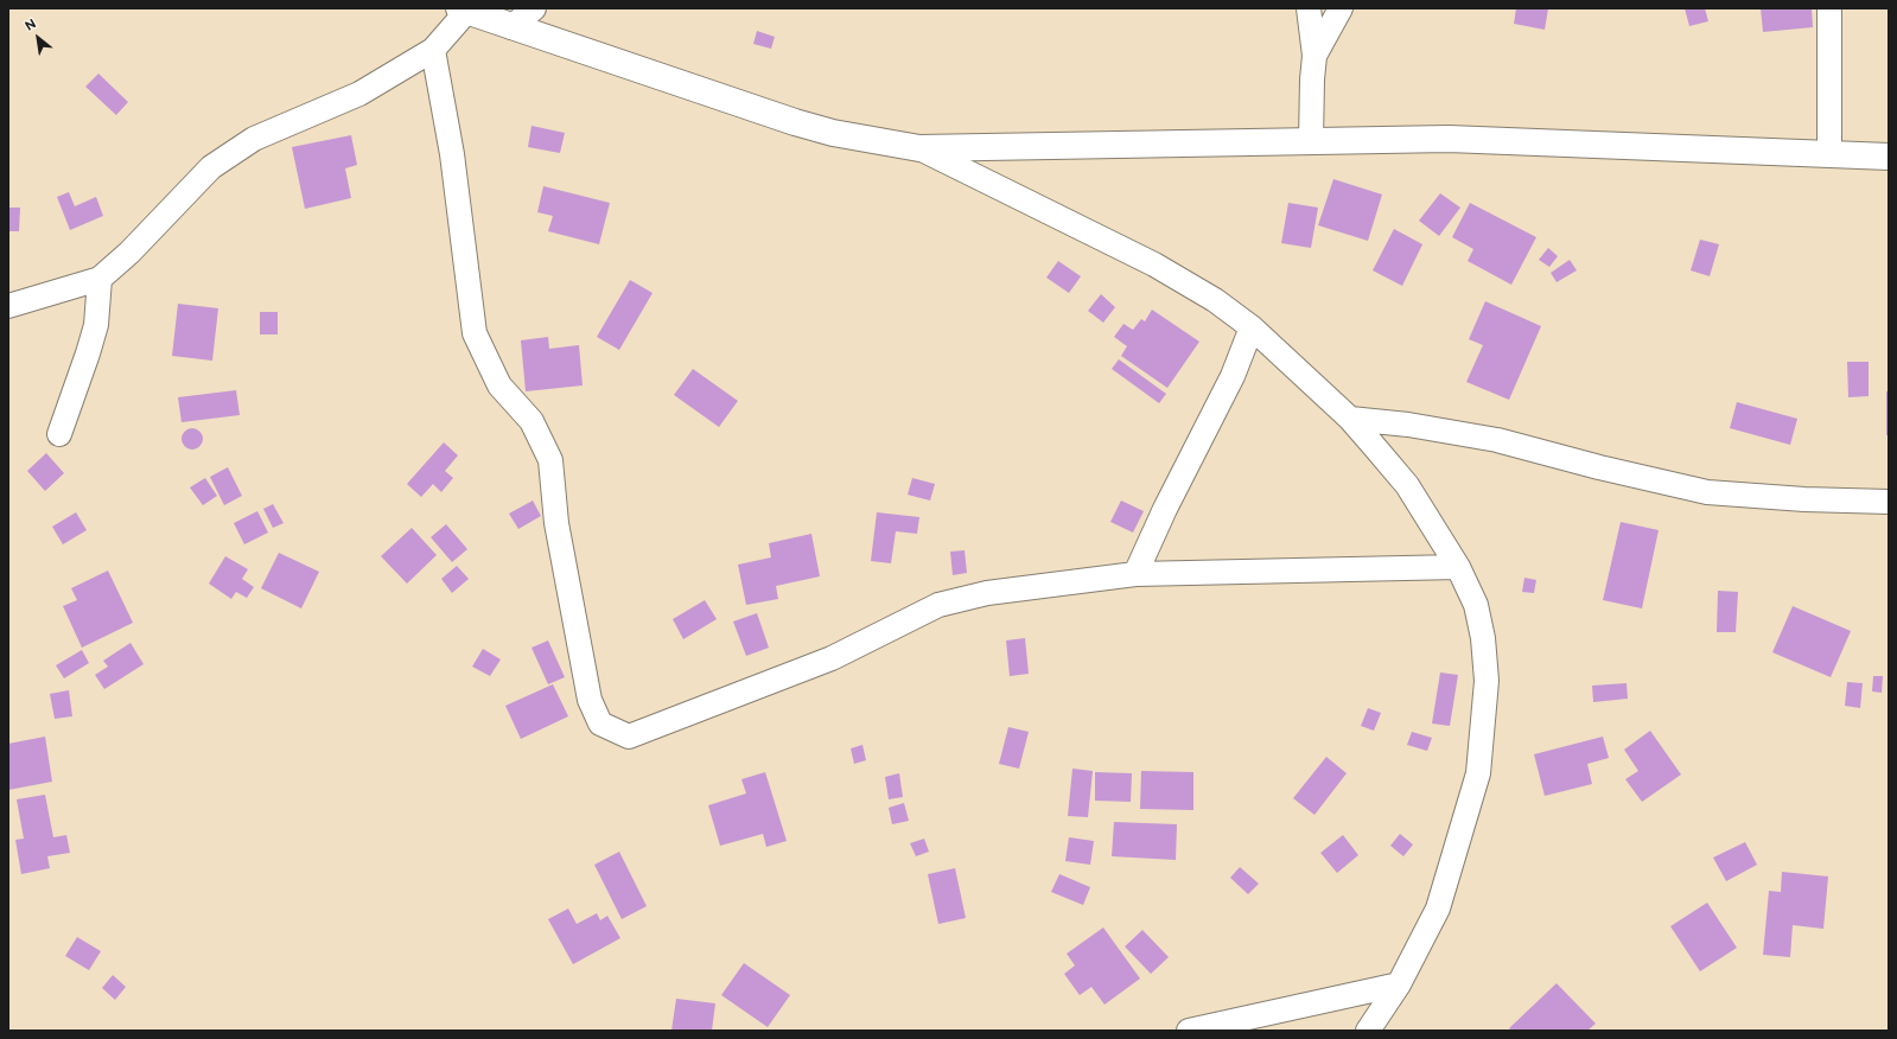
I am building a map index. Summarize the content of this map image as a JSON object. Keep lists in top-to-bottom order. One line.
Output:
{"north":"top left"}
